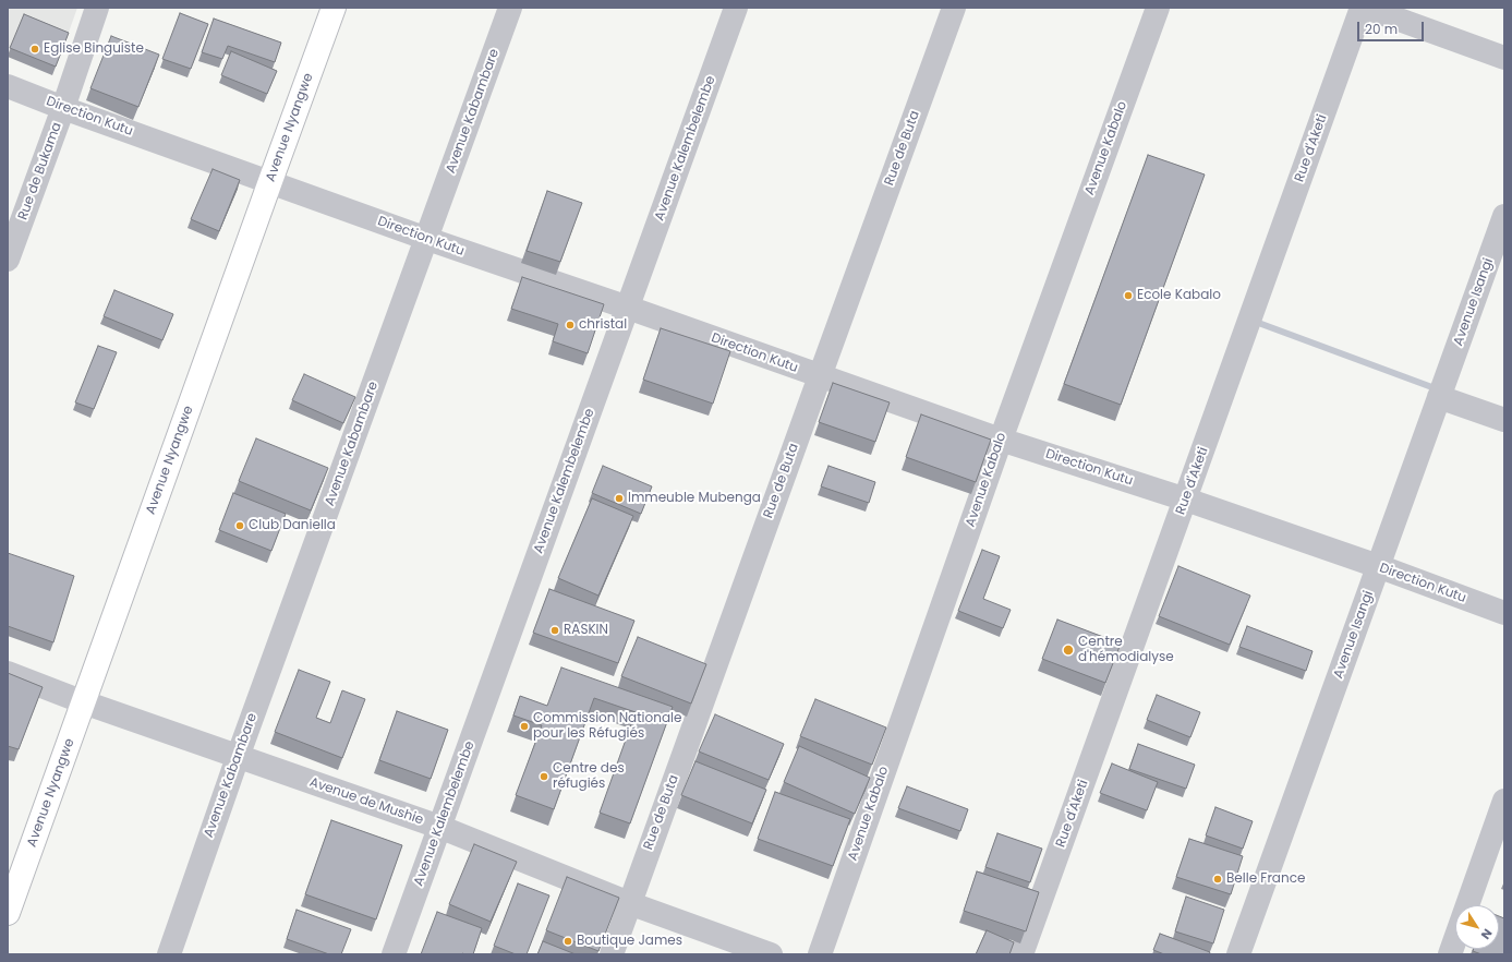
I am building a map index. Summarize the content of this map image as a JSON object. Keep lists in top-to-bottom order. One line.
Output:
{"streets":{"main road":["Avenue Nyangwe"],"street":["Avenue Kabambare","Direction Kutu","Avenue Kalembelembe","Rue de Buta","Avenue Kabalo","Rue d'Aketi","Rue de Bukama","Avenue Isangi","Avenue de Mushie"]},"crossings":[["Avenue Kabambare","Direction Kutu"],["Avenue Kabambare","Avenue de Mushie"],["Direction Kutu","Avenue Nyangwe"],["Direction Kutu","Avenue Kalembelembe"],["Direction Kutu","Rue de Buta"],["Direction Kutu","Avenue Kabalo"],["Direction Kutu","Rue d'Aketi"],["Direction Kutu","Rue de Bukama"],["Direction Kutu","Avenue Isangi"],["Avenue Nyangwe","Avenue de Mushie"],["Avenue Kalembelembe","Avenue de Mushie"],["Rue de Buta","Avenue de Mushie"]],"places":["Eglise Binguiste","Ecole Kabalo","christal","Immeuble Mubenga","Club Daniella","RASKIN","Centre d'hémodialyse","Commission Nationale pour les Réfugiés","Centre des réfugiés","Belle France","Boutique James"],"scale_bar":"20 m","north":"bottom right"}
